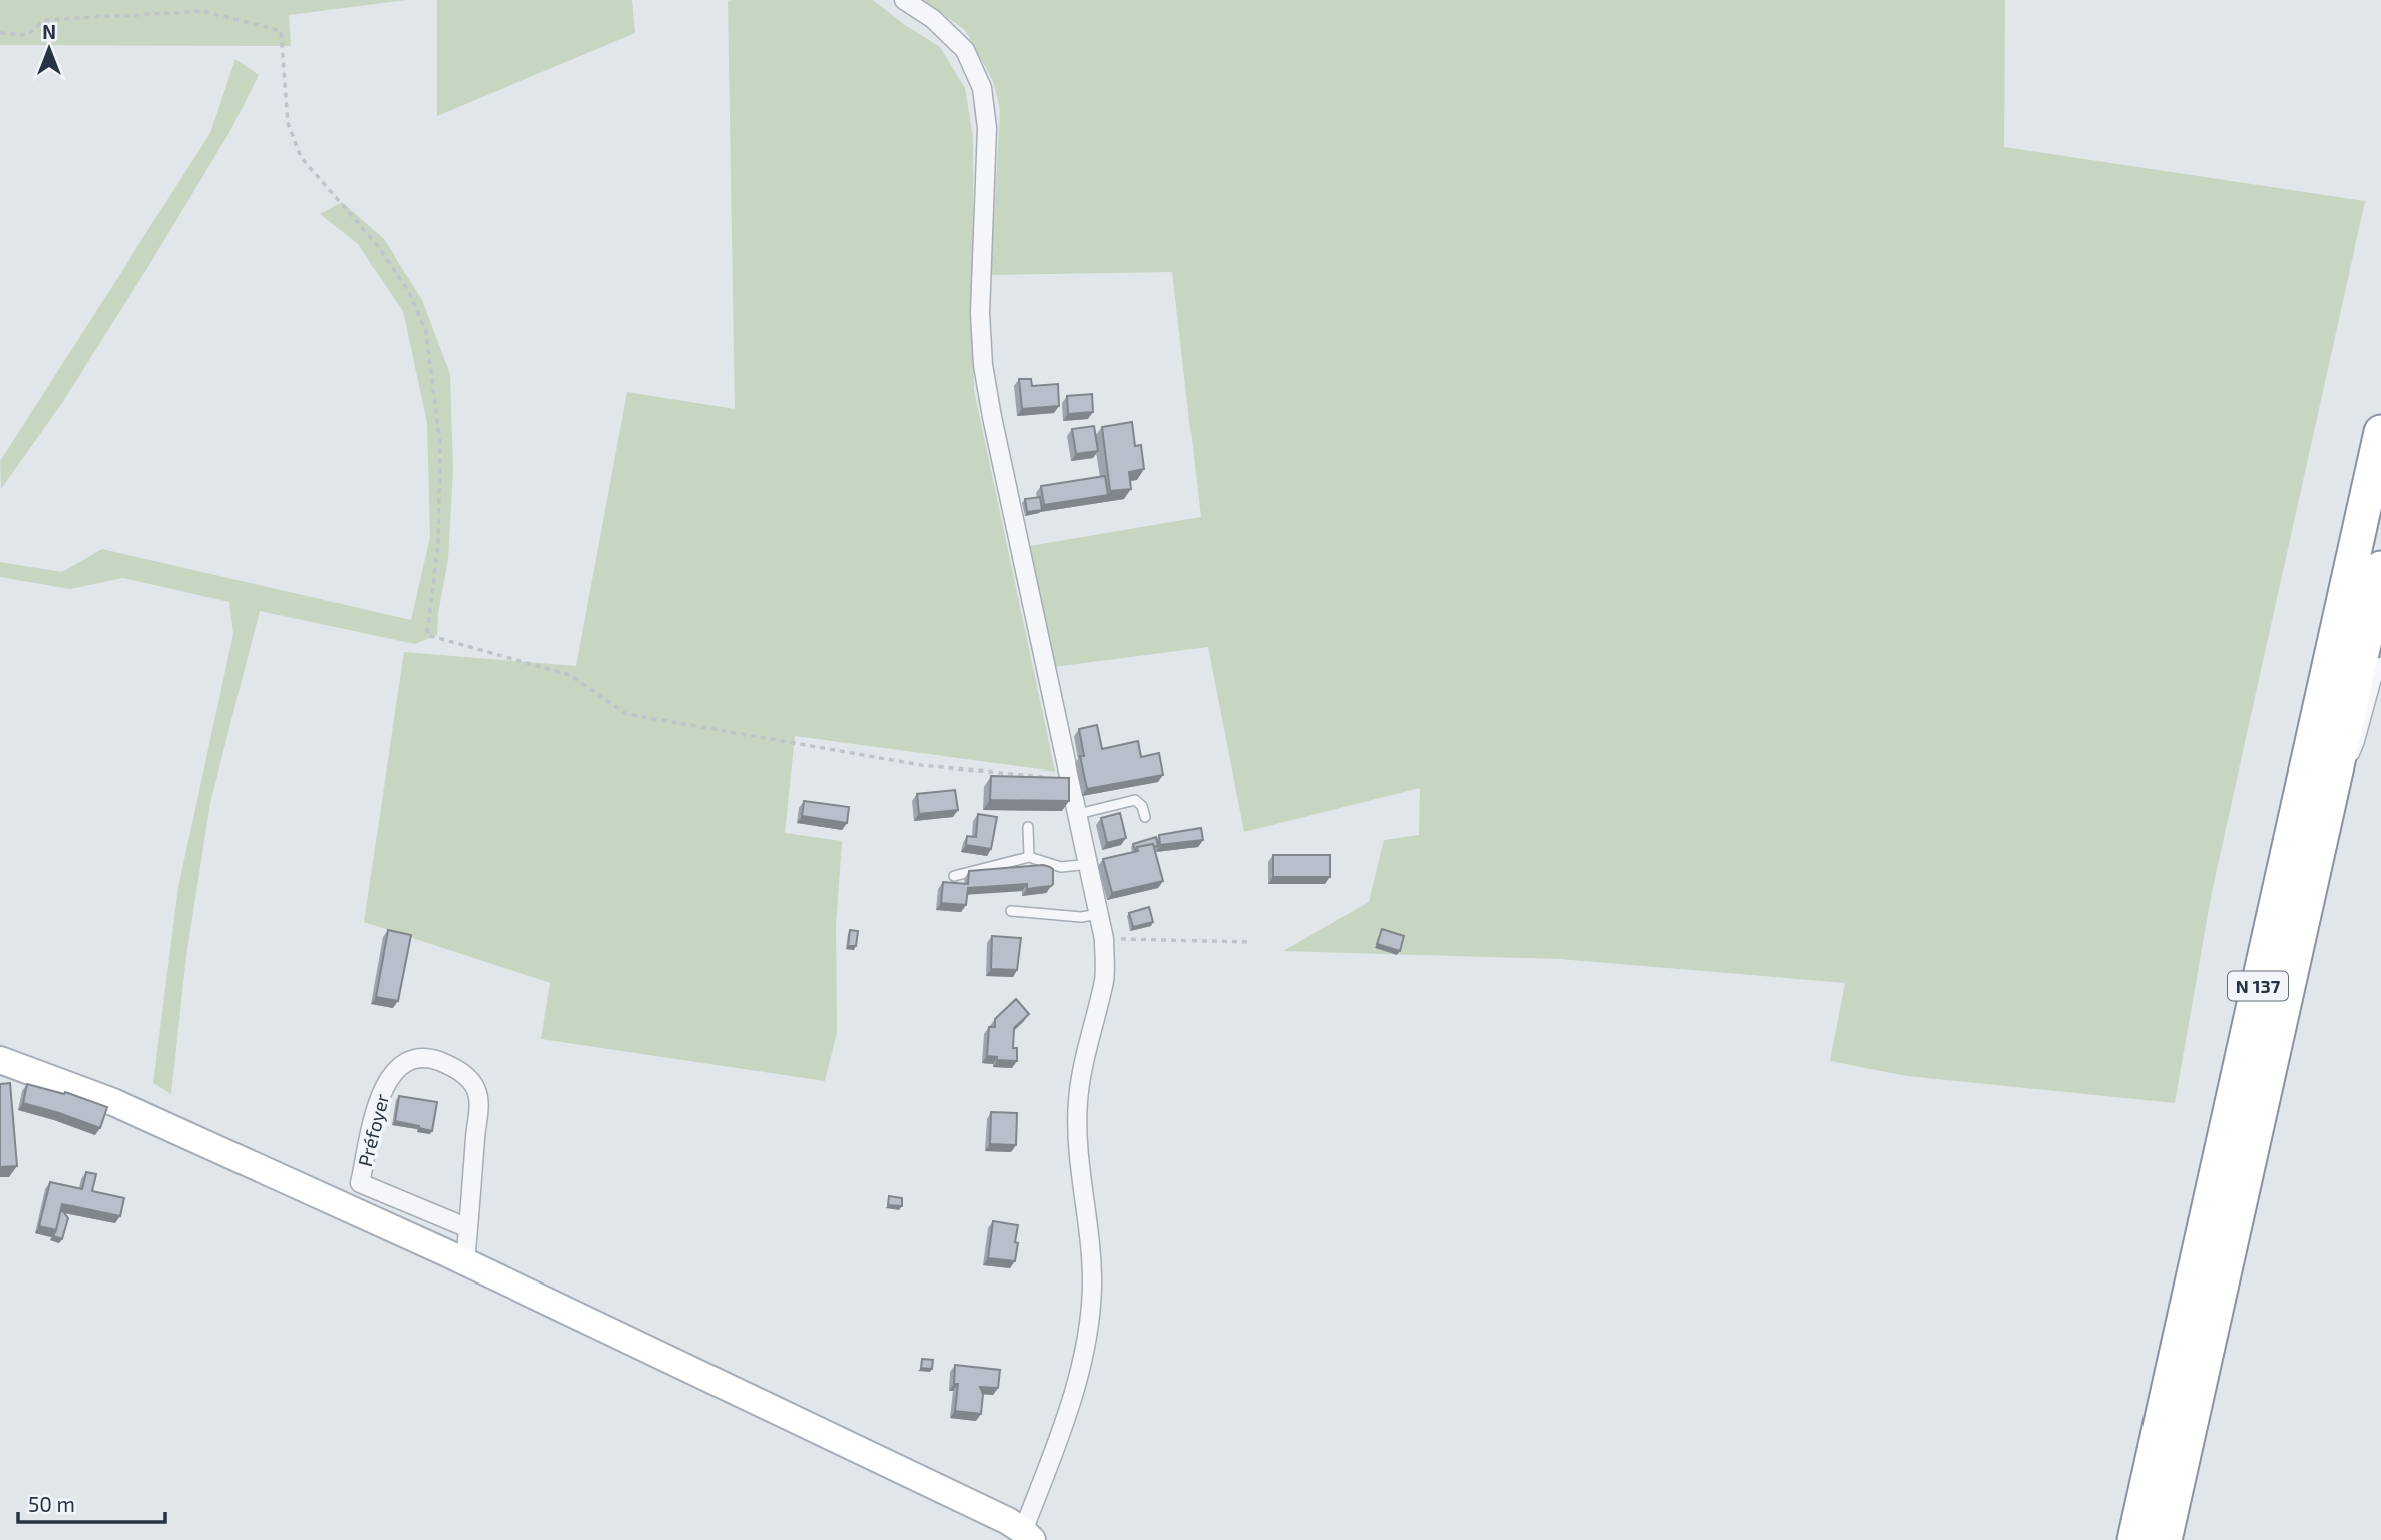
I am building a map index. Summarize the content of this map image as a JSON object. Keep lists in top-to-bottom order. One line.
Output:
{"streets":{"highway":["N 137"],"street":["Préfoyer"]},"scale_bar":"50 m","north":"top"}
